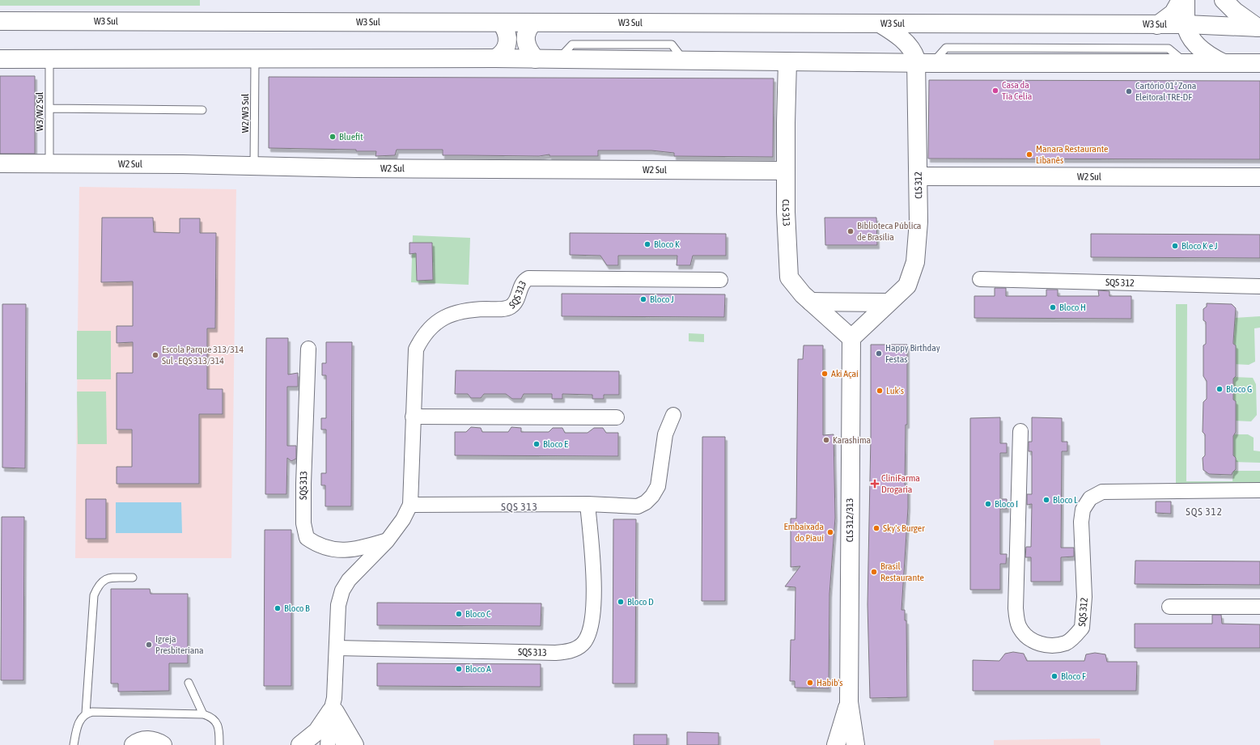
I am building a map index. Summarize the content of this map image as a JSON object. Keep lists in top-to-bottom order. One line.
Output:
{"streets":{"main road":["W3 Sul","W2 Sul","CLS 312","CLS 313","CLS 312/313"],"street":["SQS 312","SQS 313"],"lane":["W3/W2 Sul","W2/W3 Sul"]},"crossings":[["W3 Sul","CLS 312"],["W3/W2 Sul","W2 Sul"],["W2/W3 Sul","W2 Sul"],["W2 Sul","CLS 312"],["W2 Sul","CLS 313"],["CLS 312","CLS 313"],["CLS 312","CLS 312/313"],["CLS 313","CLS 312/313"]],"districts":["SQS 313","SQS 312"],"places":{"other":["Casa da Tia Celia","Cartório 01ª Zona Eleitoral TRE-DF","Bluefit","Manara Restaurante Libanês","Biblioteca Pública de Brasília","Bloco K","Bloco K e J","Bloco J","Bloco H","Happy Birthday Festas","Escola Parque 313/314 Sul - EQS 313/314","Aki Açaí","Bloco G","Luk's","Karashima","Bloco E","Bloco L","Bloco I","Sky's Burger","Embaixada do Piauí","Brasil Restaurante","Bloco D","Bloco B","Bloco C","Igreja Presbiteriana","Bloco A","Bloco F","Habib's"],"health":["CliniFarma Drogaria"]}}
